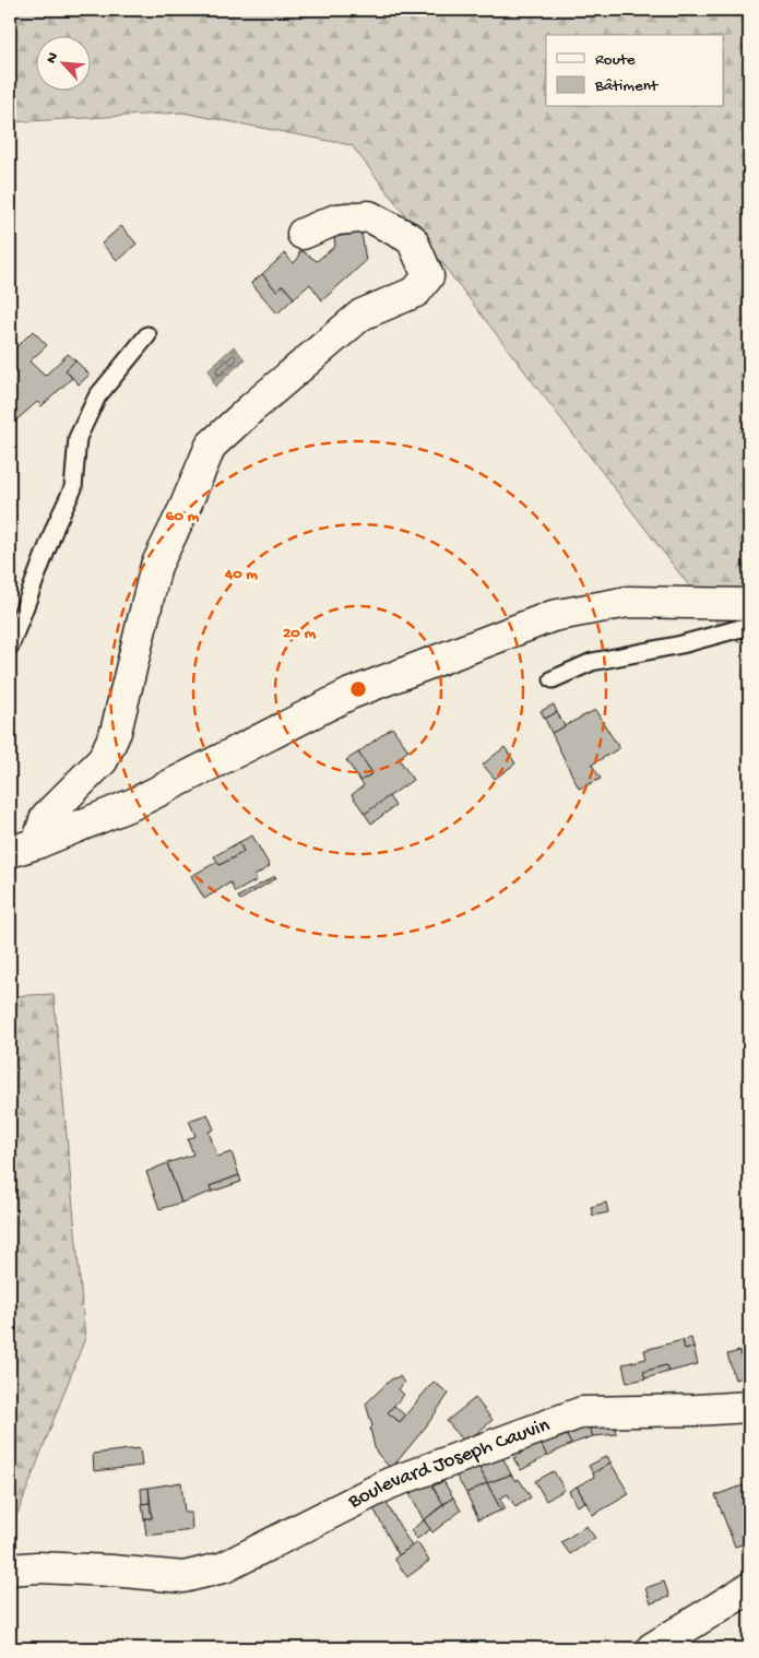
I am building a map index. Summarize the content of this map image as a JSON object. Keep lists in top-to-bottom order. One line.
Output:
{"streets":{"street":["Boulevard Joseph Cauvin"]},"legend":["Route","Bâtiment"],"north":"top left","rings":["60 m","40 m","20 m"]}
